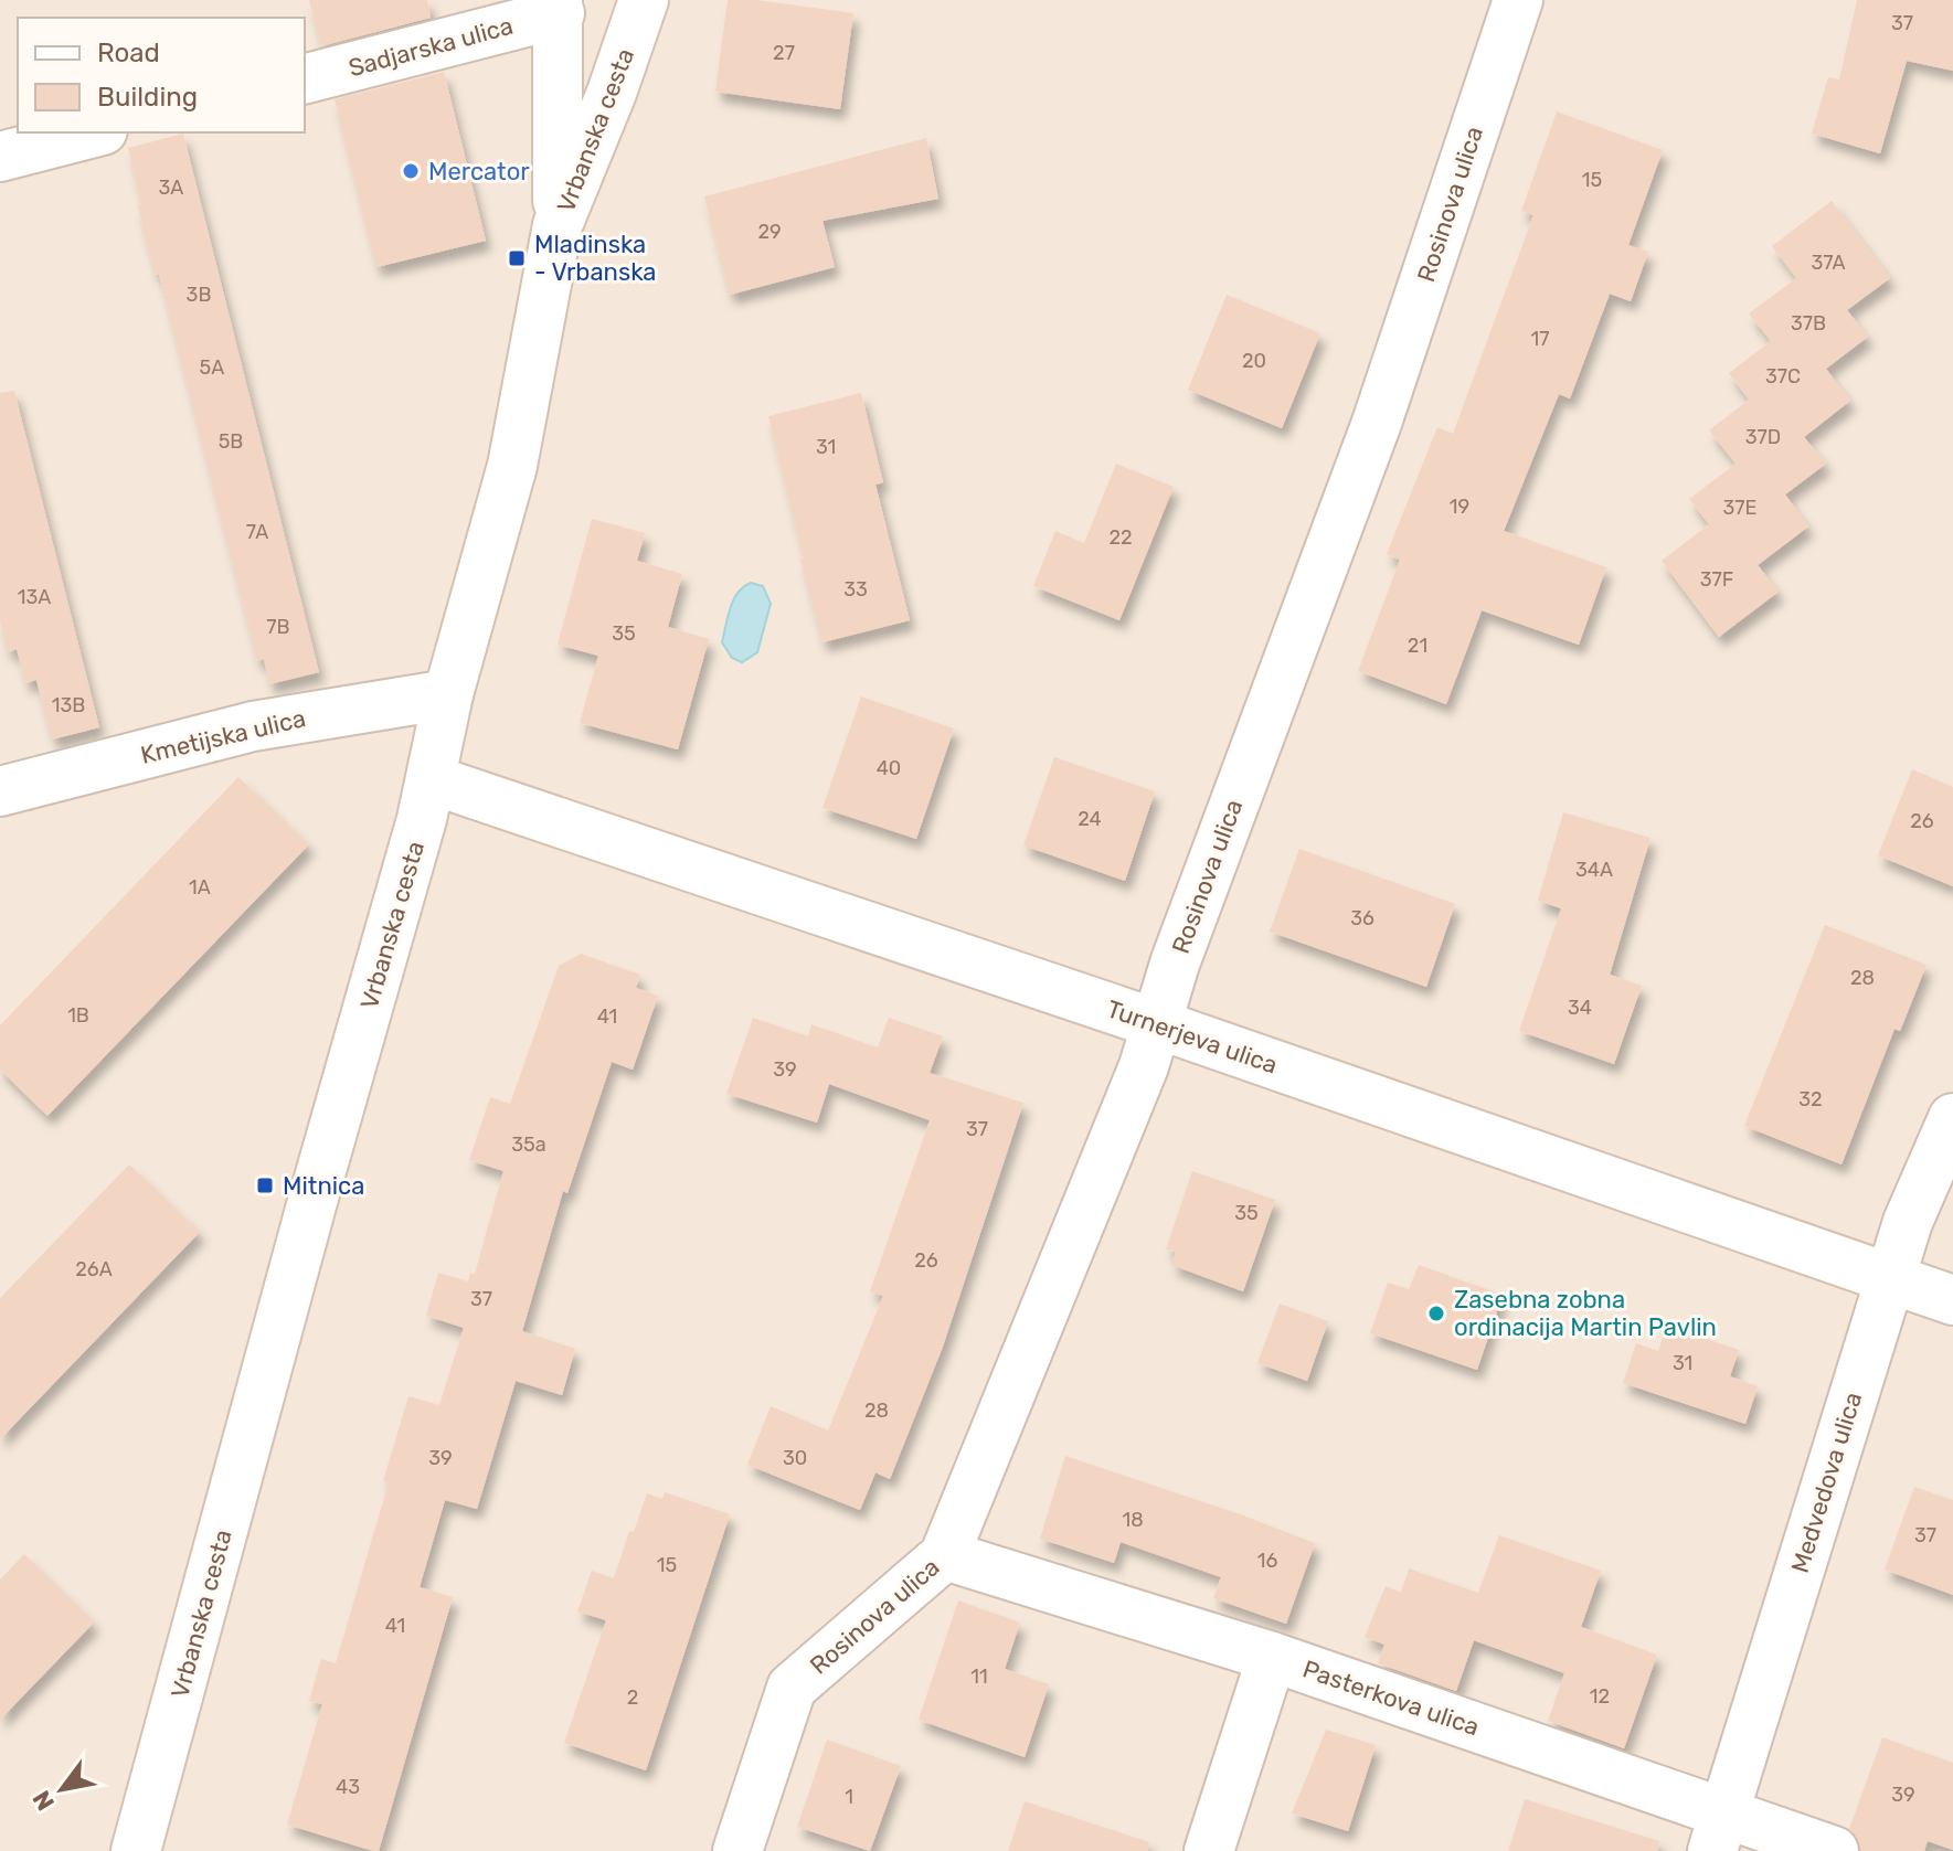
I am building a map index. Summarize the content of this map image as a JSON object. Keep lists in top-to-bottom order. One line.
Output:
{"streets":{"street":["Sadjarska ulica","Vrbanska cesta","Rosinova ulica","Kmetijska ulica","Turnerjeva ulica","Medvedova ulica","Pasterkova ulica"]},"crossings":[["Vrbanska cesta","Kmetijska ulica"],["Vrbanska cesta","Turnerjeva ulica"],["Rosinova ulica","Turnerjeva ulica"],["Rosinova ulica","Pasterkova ulica"],["Turnerjeva ulica","Medvedova ulica"],["Medvedova ulica","Pasterkova ulica"]],"places":{"other":["Mercator","Zasebna zobna ordinacija Martin Pavlin"],"transit":["Mladinska - Vrbanska","Mitnica"]},"house_numbers":["37","27","15","3A","29","37A","3B","37B","17","20","5A","37C","37D","5B","31","19","37E","7A","22","37F","33","13A","7B","35","21","13B","40","24","26","34A","1A","36","28","34","1B","41","39","32","37","35a","35","26","26A","37","31","28","39","30","18","37","16","15","41","11","12","2","43","39","1"],"legend":["Road","Building"],"north":"bottom left"}
